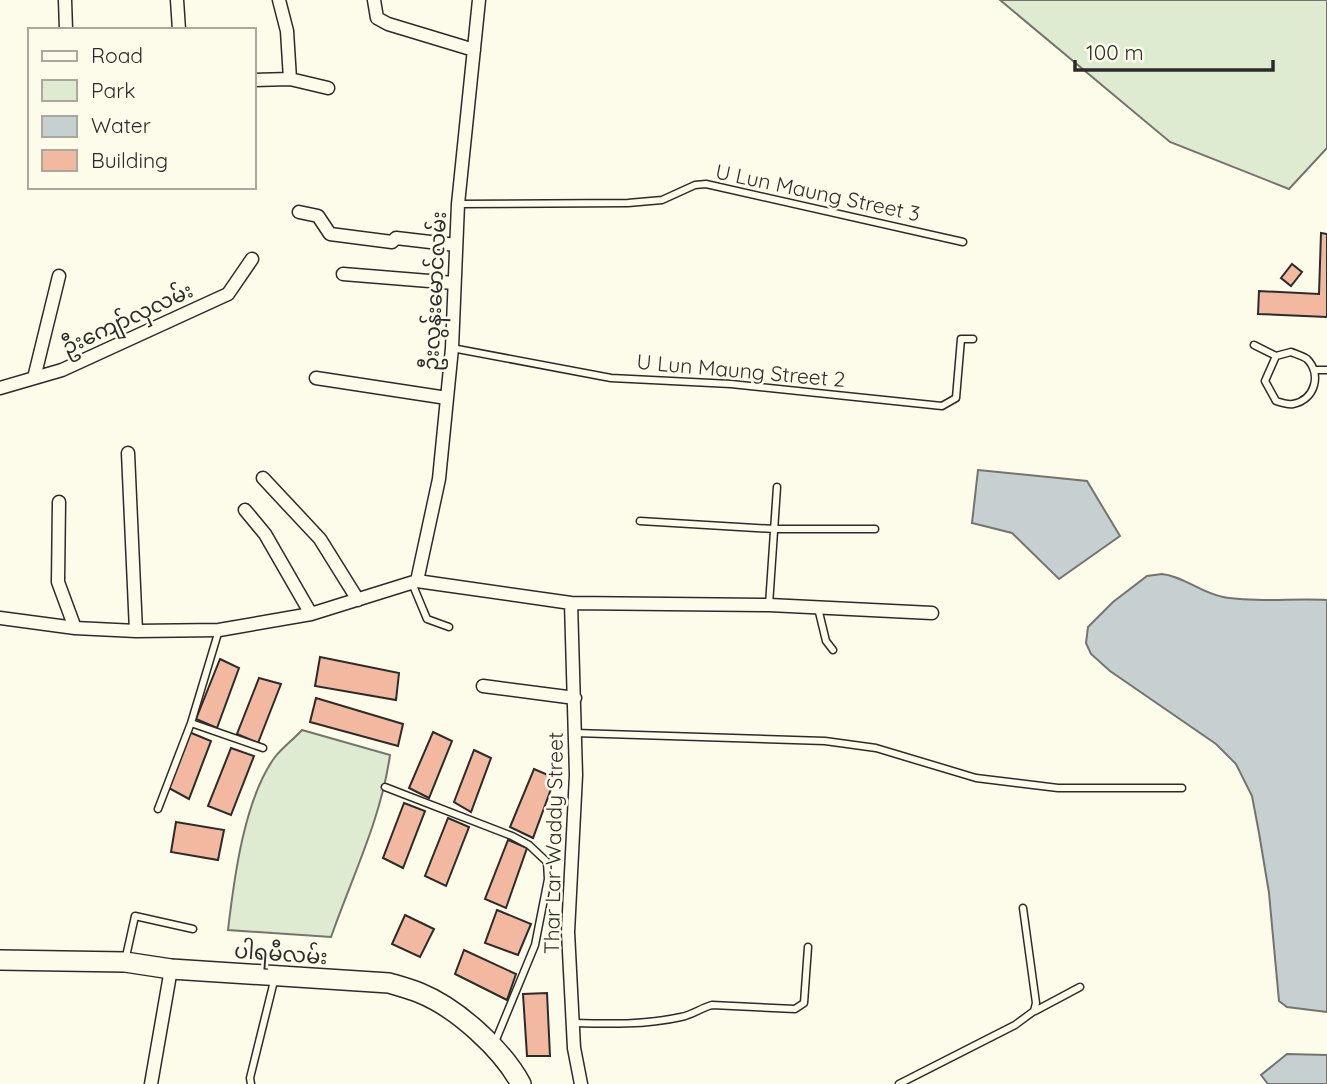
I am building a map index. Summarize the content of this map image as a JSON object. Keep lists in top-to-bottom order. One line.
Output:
{"streets":{"main road":["ပါရမီလမ်း"],"street":["ဦးလွန်းမောင်လမ်း","ဦးကျော်လှလမ်း","Thar Lar Waddy Street"],"lane":["U Lun Maung Street 3","U Lun Maung Street 2"]},"crossings":[["U Lun Maung Street 3","ဦးလွန်းမောင်လမ်း"],["ဦးလွန်းမောင်လမ်း","U Lun Maung Street 2"]],"legend":["Road","Park","Water","Building"],"scale_bar":"100 m"}
